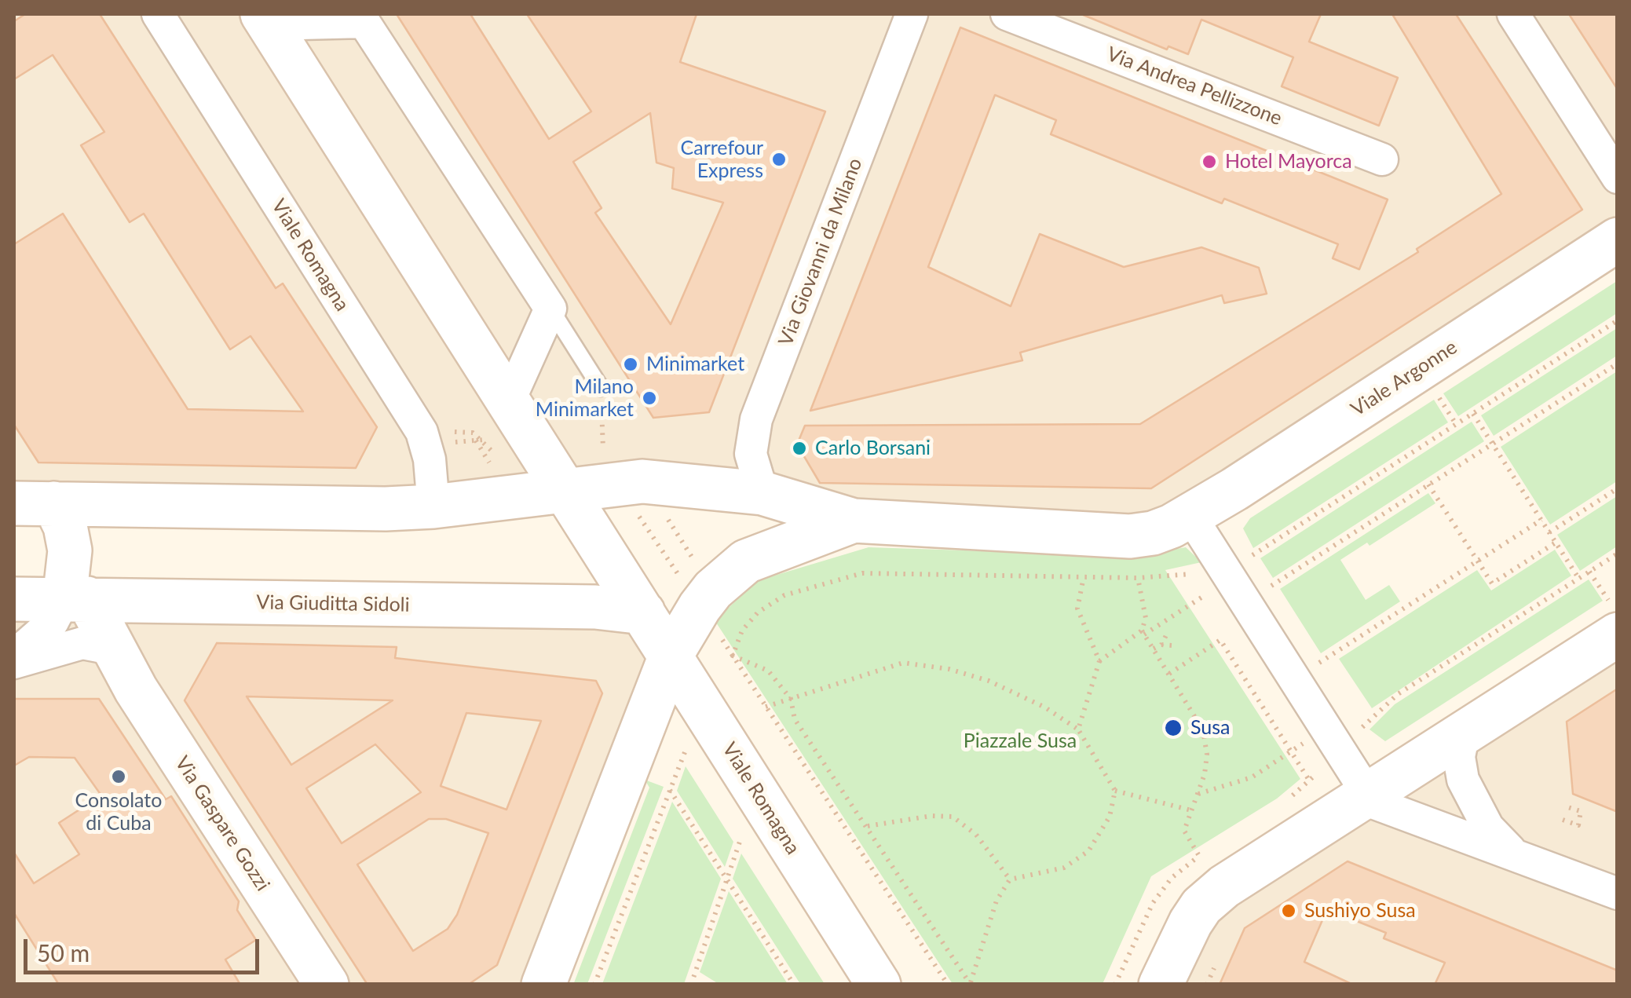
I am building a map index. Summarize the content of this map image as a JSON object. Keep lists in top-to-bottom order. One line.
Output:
{"streets":{"street":["Via Andrea Pellizzone","Via Giovanni da Milano","Viale Romagna","Viale Argonne","Via Giuditta Sidoli","Via Gaspare Gozzi"]},"crossings":[["Viale Romagna","Via Giuditta Sidoli"]],"parks":["Piazzale Susa"],"places":["Carrefour Express","Hotel Mayorca","Minimarket","Milano Minimarket","Carlo Borsani","Susa","Consolato di Cuba","Sushiyo Susa"],"scale_bar":"50 m"}
